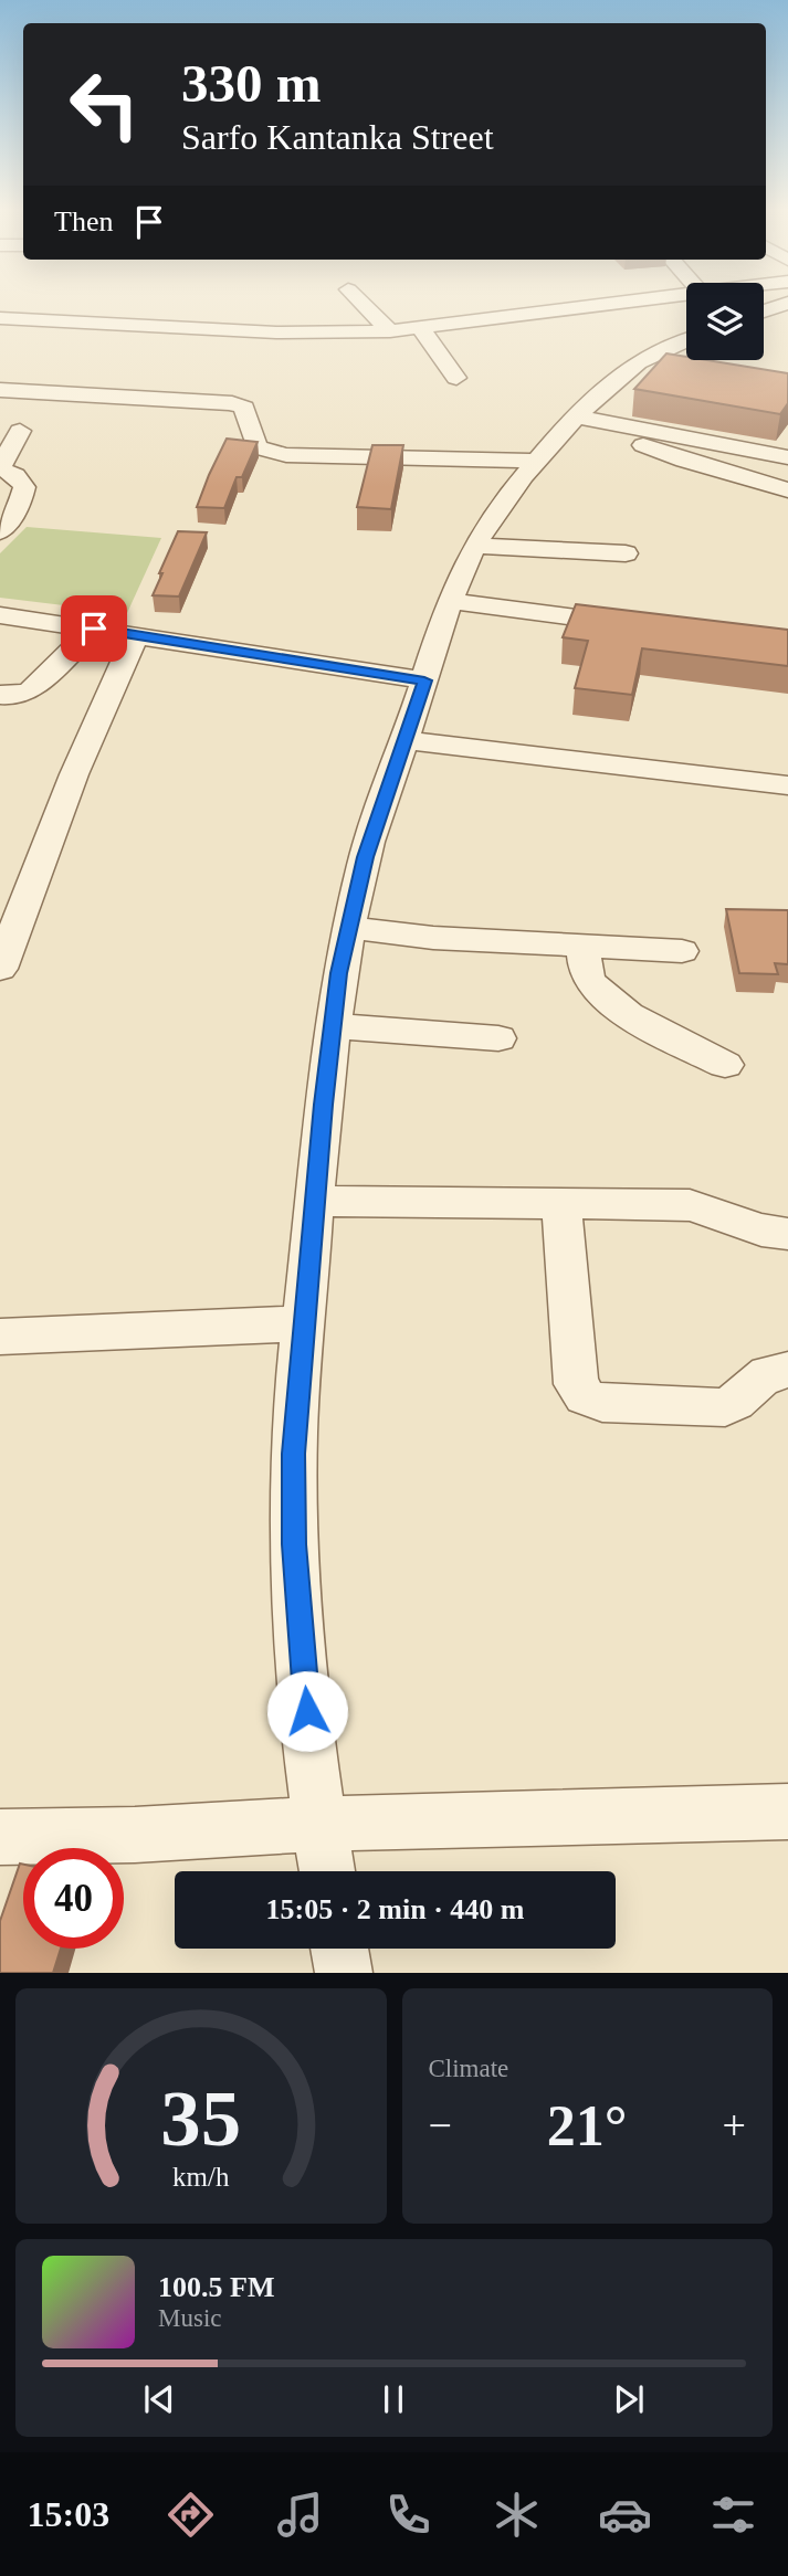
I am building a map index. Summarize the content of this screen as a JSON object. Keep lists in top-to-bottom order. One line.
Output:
{"page":{"turn":["330 m","Sarfo Kantanka Street"],"then":"Then","limit":"40","trip":"15:05 · 2 min · 440 m","tile":"Climate","heat":["−","21°","+"],"song":["100.5 FM","Music"],"tabs":"15:03","gauge":["35","km/h"]}}
